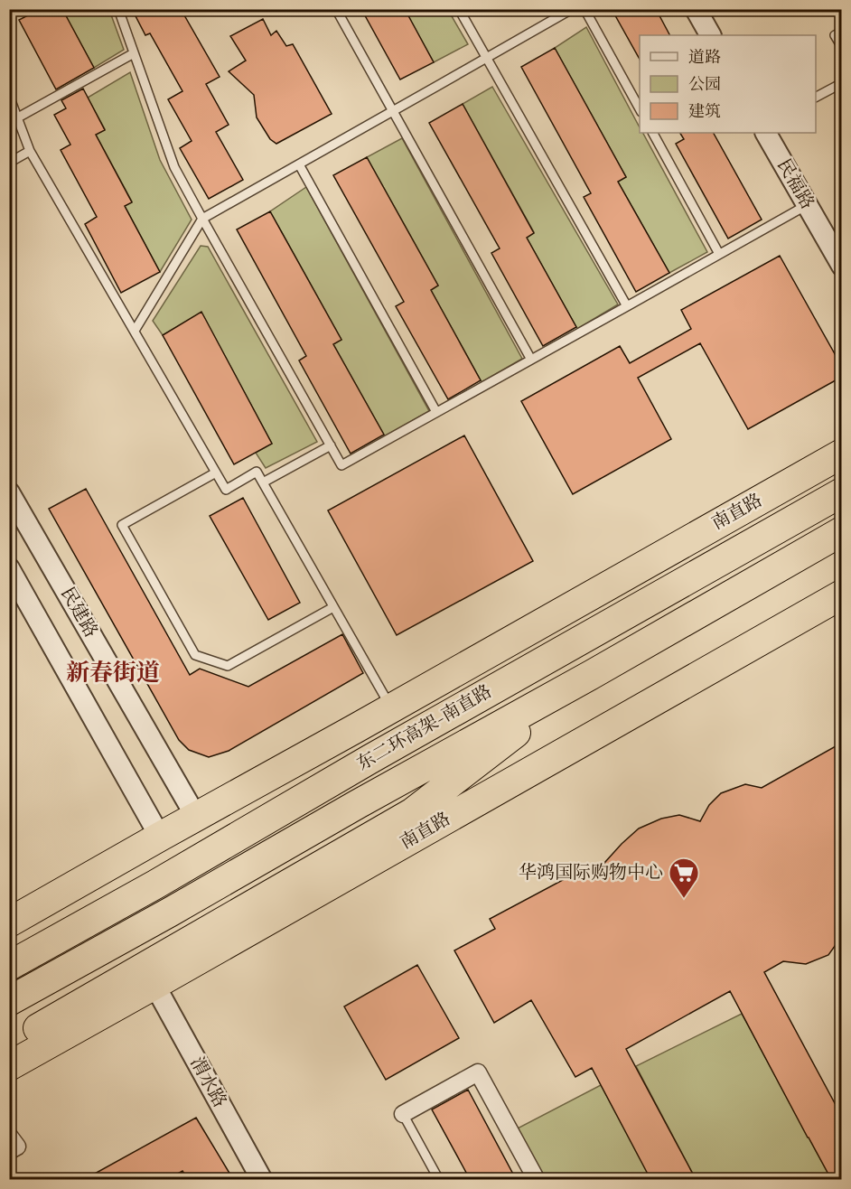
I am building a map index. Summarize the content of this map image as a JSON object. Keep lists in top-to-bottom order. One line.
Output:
{"streets":{"highway":["南直路","东二环高架-南直路"],"street":["民福路","民建路","渭水路"]},"crossings":[["南直路","民建路"],["南直路","渭水路"]],"districts":["新春街道"],"places":{"supermarket":["华鸿国际购物中心"]},"legend":["道路","公园","建筑"]}
